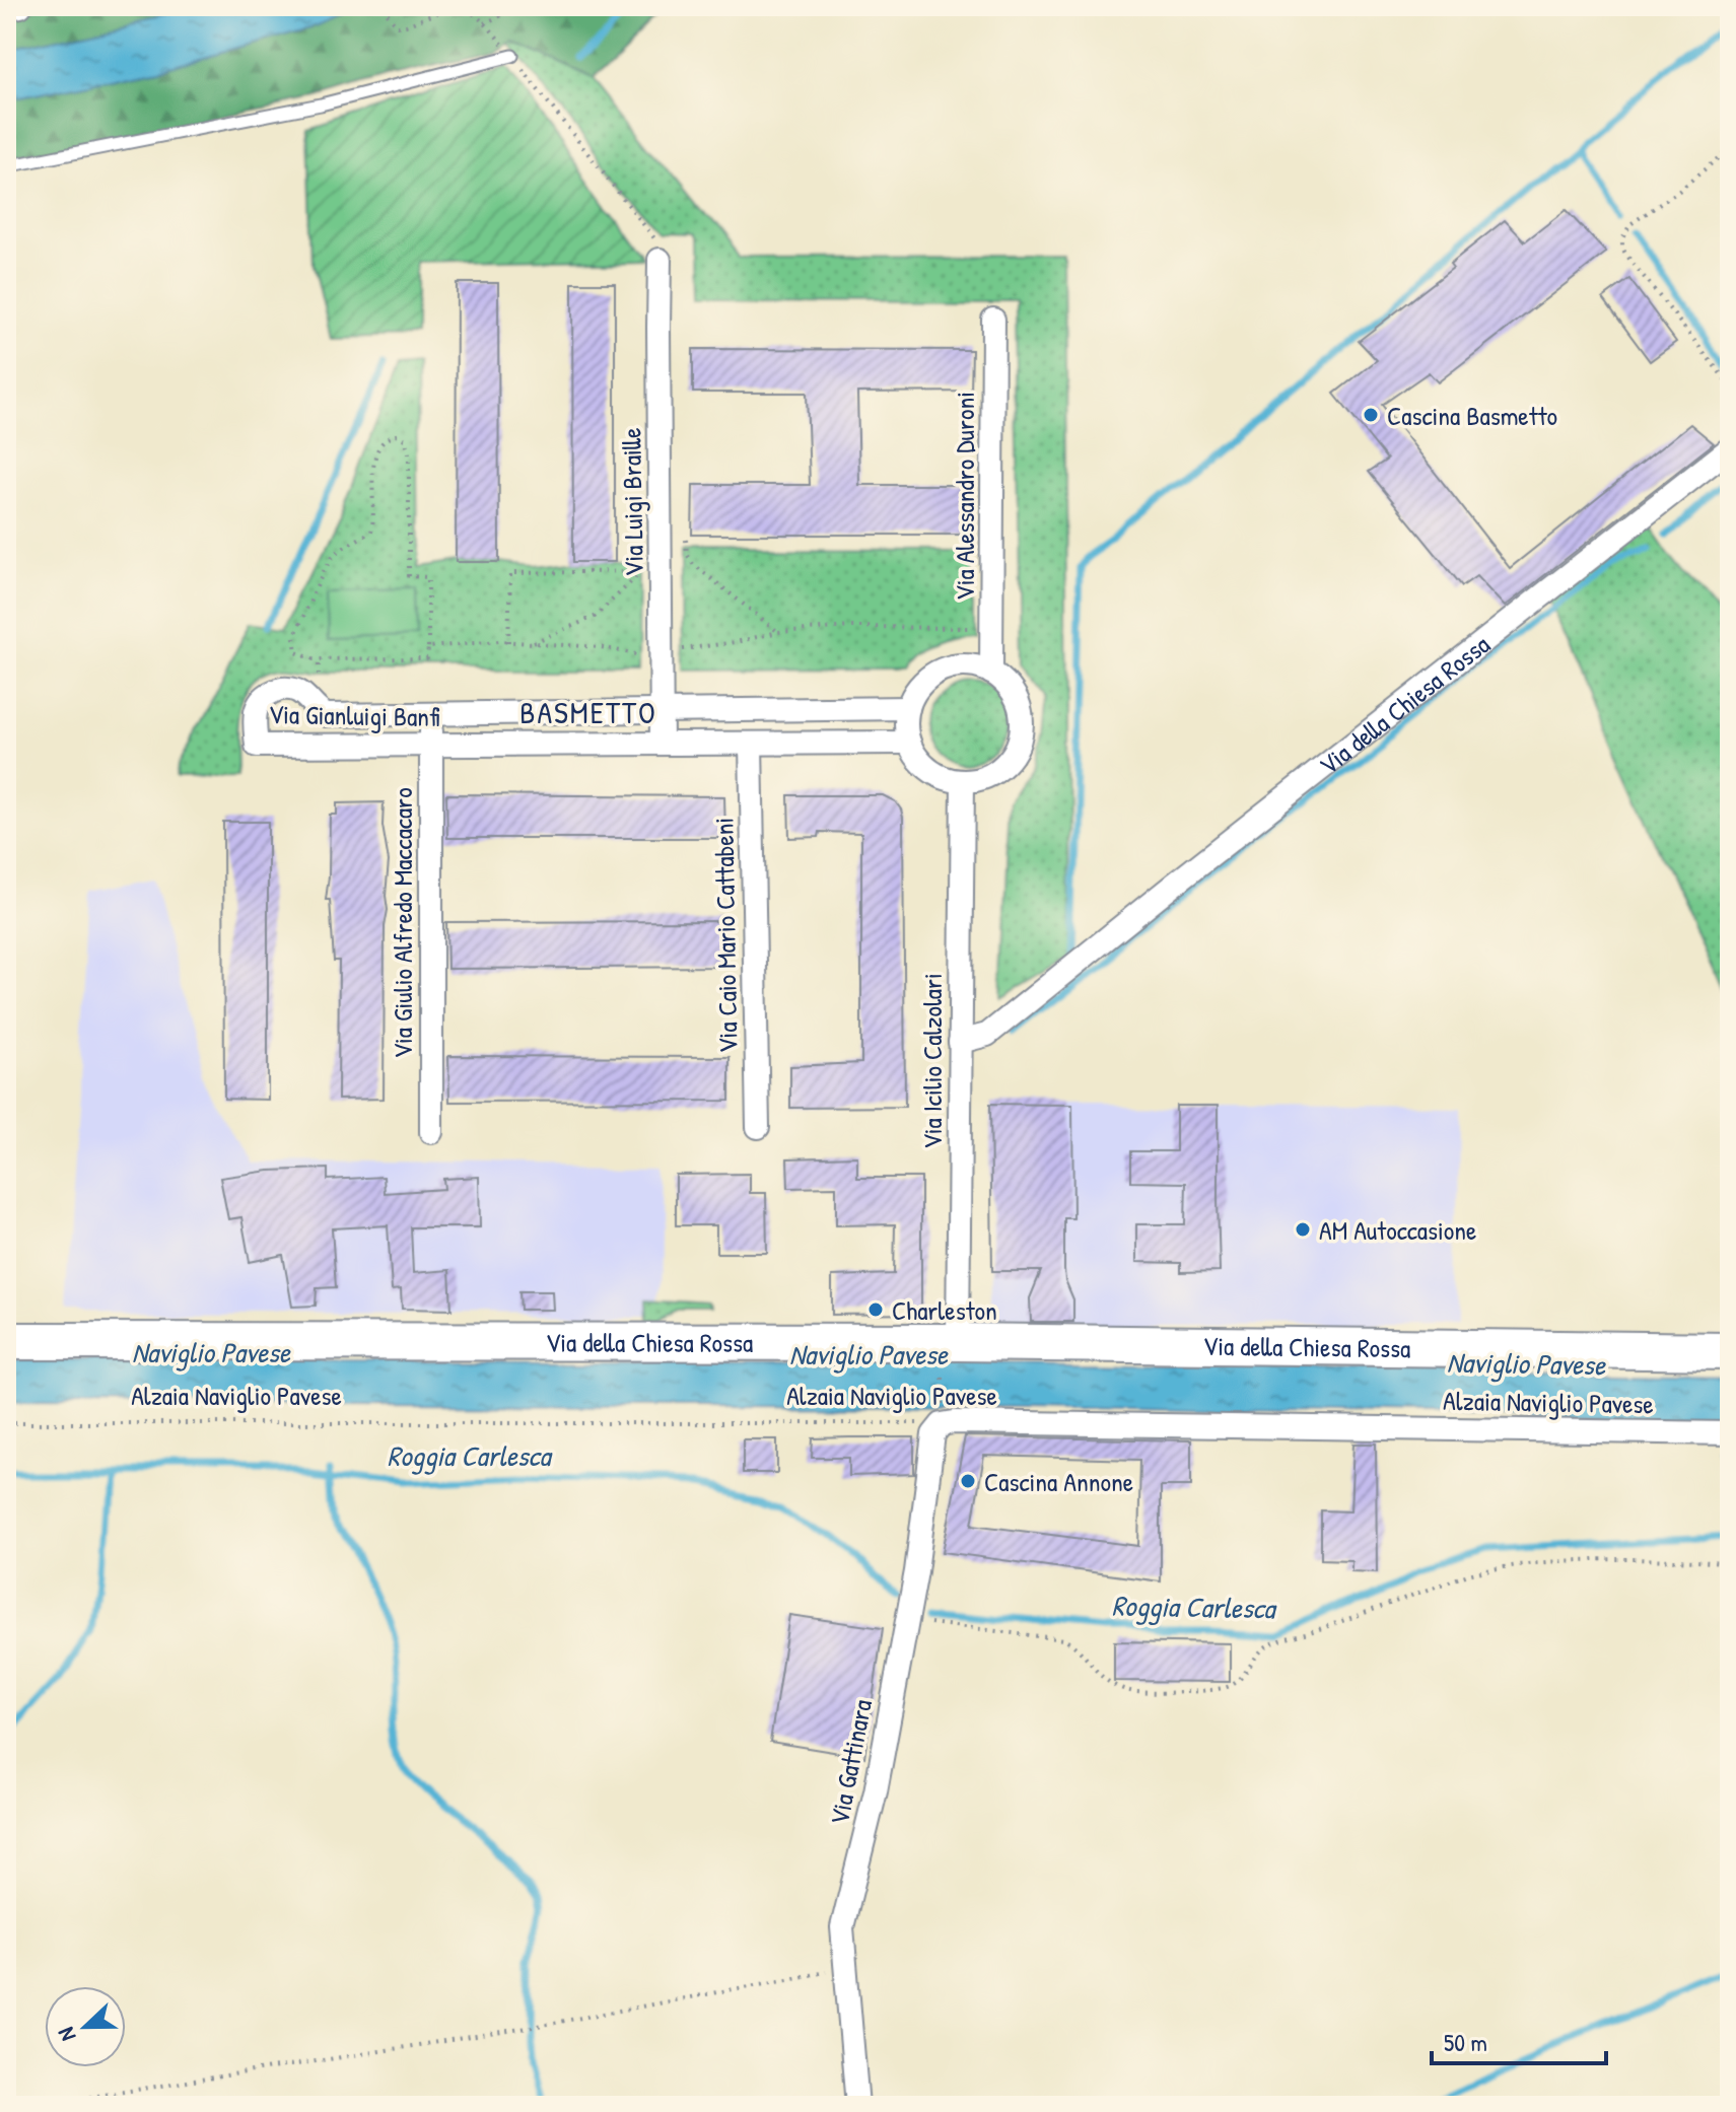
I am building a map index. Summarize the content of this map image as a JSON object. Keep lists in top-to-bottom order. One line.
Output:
{"streets":{"main road":["Via della Chiesa Rossa"],"street":["Via Alessandro Duroni","Via Luigi Braille","Via Gianluigi Banfi","Via Giulio Alfredo Maccacaro","Via Caio Mario Cattabeni","Via Icilio Calzolari","Alzaia Naviglio Pavese","Via Gattinara"]},"crossings":[["Via Alessandro Duroni","Via Gianluigi Banfi"],["Via Alessandro Duroni","Via Icilio Calzolari"],["Via Luigi Braille","Via Gianluigi Banfi"],["Via della Chiesa Rossa","Via Icilio Calzolari"],["Via Gianluigi Banfi","Via Giulio Alfredo Maccacaro"],["Via Gianluigi Banfi","Via Caio Mario Cattabeni"],["Via Gianluigi Banfi","Via Icilio Calzolari"],["Alzaia Naviglio Pavese","Via Gattinara"]],"districts":["BASMETTO"],"water":["Naviglio Pavese","Roggia Carlesca"],"places":["Cascina Basmetto","AM Autoccasione","Charleston","Cascina Annone"],"scale_bar":"50 m","north":"left"}
